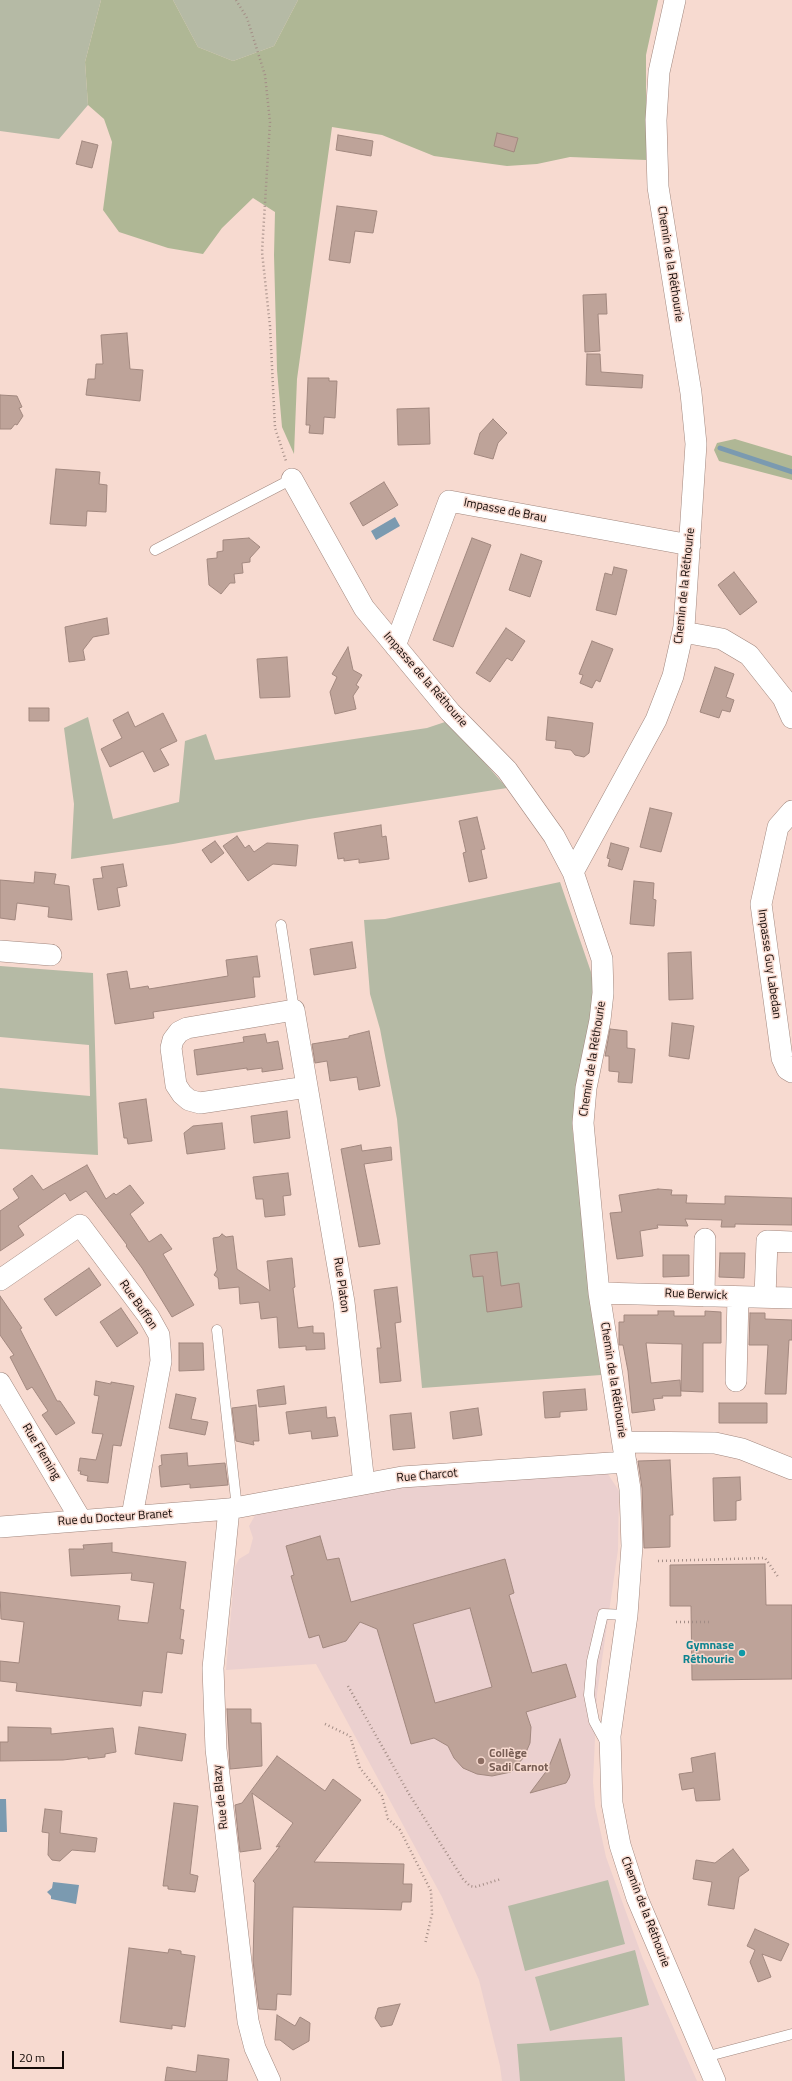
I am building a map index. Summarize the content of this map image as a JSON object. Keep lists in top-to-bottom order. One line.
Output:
{"streets":{"street":["Chemin de la Réthourie","Impasse de Brau","Impasse de la Réthourie","Impasse Guy Labedan","Rue Platon","Rue Berwick","Rue Buffon","Rue Fleming","Rue Charcot","Rue du Docteur Branet","Rue de Blazy"]},"crossings":[["Chemin de la Réthourie","Impasse de Brau"],["Chemin de la Réthourie","Impasse de la Réthourie"],["Chemin de la Réthourie","Rue Berwick"],["Chemin de la Réthourie","Rue Charcot"],["Impasse de Brau","Impasse de la Réthourie"],["Rue Platon","Rue Charcot"],["Rue Buffon","Rue du Docteur Branet"],["Rue Fleming","Rue du Docteur Branet"],["Rue Charcot","Rue du Docteur Branet"],["Rue Charcot","Rue de Blazy"],["Rue du Docteur Branet","Rue de Blazy"]],"places":["Gymnase Réthourie","Collège Sadi Carnot"],"scale_bar":"20 m"}
